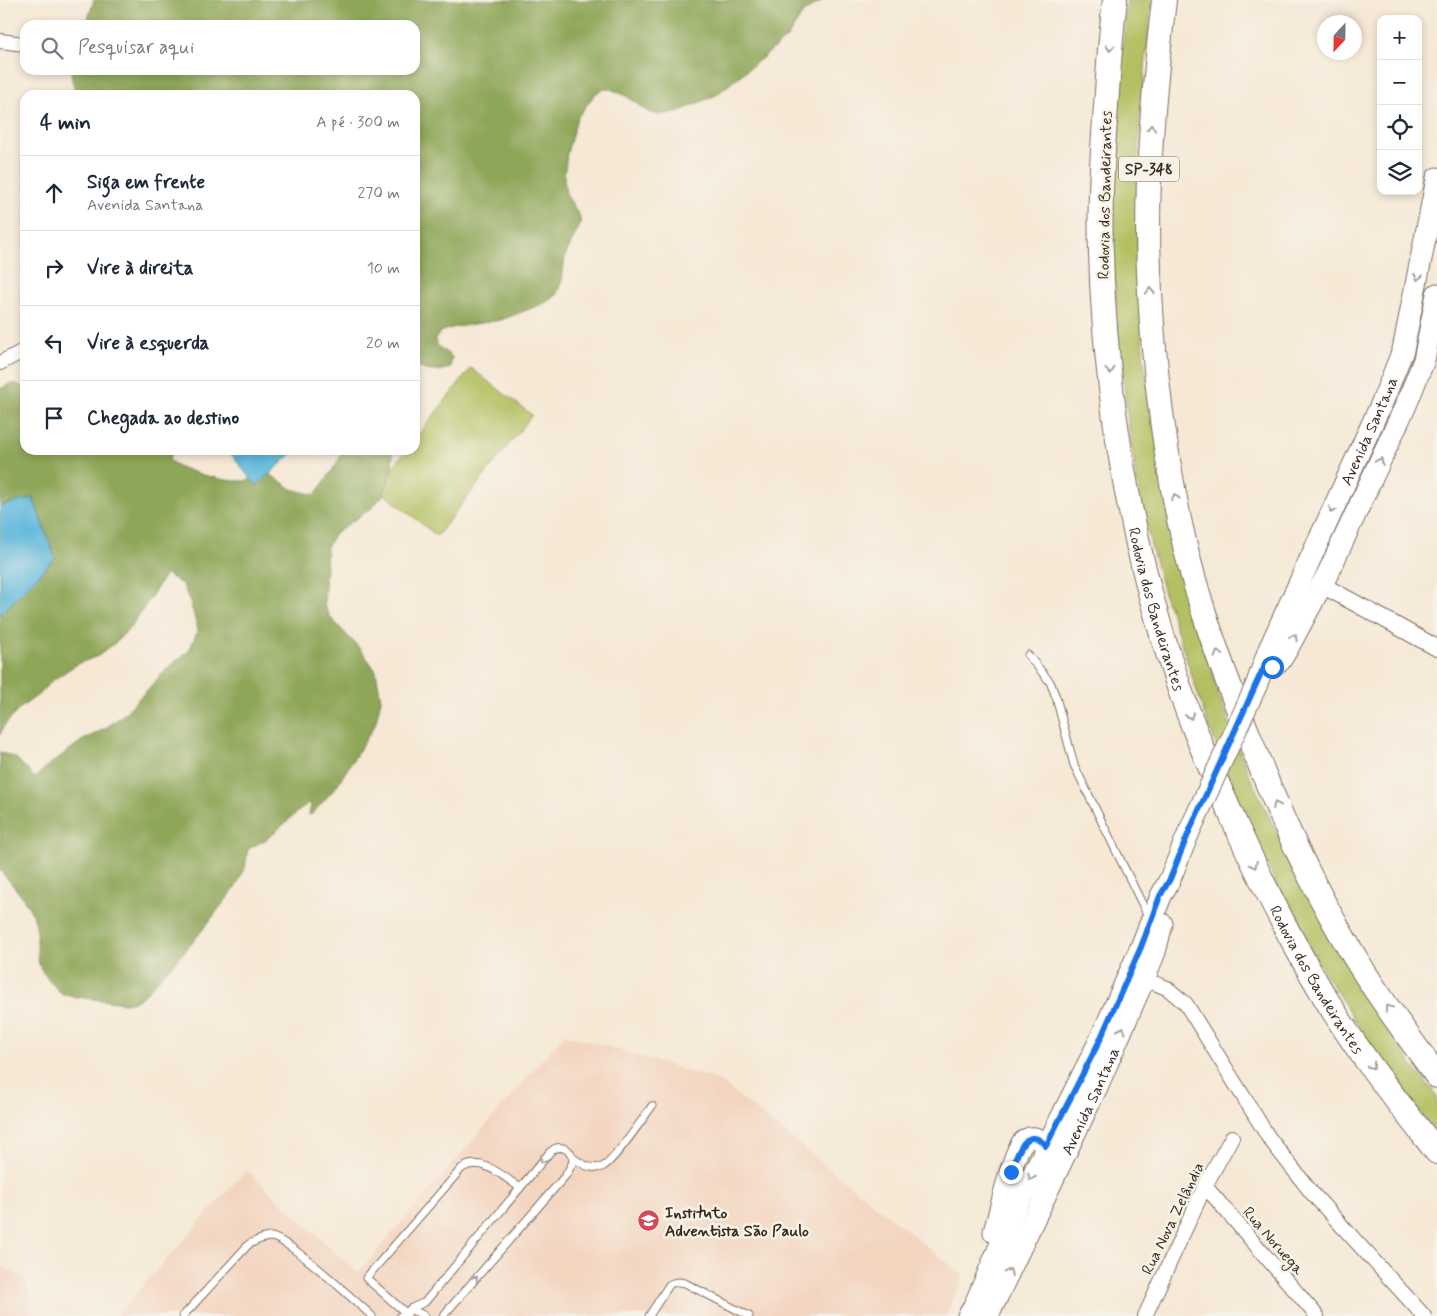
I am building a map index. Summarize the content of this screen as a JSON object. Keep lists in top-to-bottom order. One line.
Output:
{"streets":{"highway":["SP-348","Rodovia dos Bandeirantes"],"main road":["Avenida Santana"],"street":["Rua Nova Zelândia","Rua Noruega"]},"crossings":[["Rua Nova Zelândia","Rua Noruega"]],"places":{"school or university":["Instituto Adventista São Paulo"]},"north":"bottom","page":{"map_buttons":["+","−"],"search":"Pesquisar aqui","heading":["4 min","A pé · 300 m"],"list":[["Siga em frente","Avenida Santana","270 m"],["Vire à direita","10 m"],["Vire à esquerda","20 m"],"Chegada ao destino"]}}
